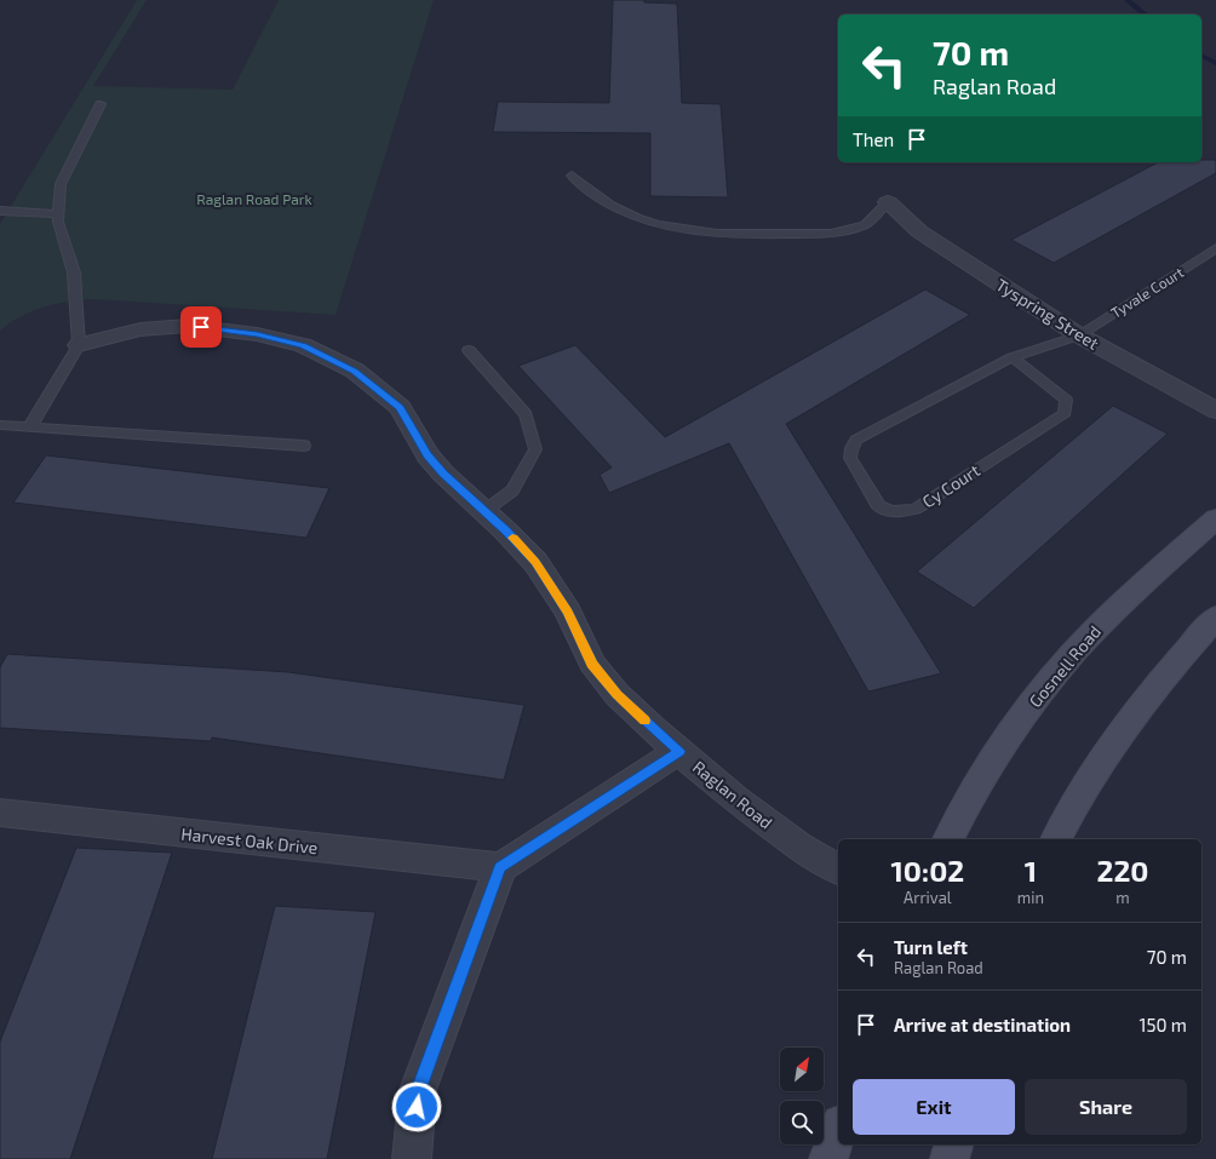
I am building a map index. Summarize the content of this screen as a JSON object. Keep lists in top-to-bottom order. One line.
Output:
{"streets":{"main road":["Gosnell Road"],"street":["Tyspring Street","Raglan Road","Harvest Oak Drive"],"lane":["Tyvale Court","Cy Court"]},"crossings":[["Tyvale Court","Tyspring Street"],["Tyvale Court","Cy Court"],["Tyspring Street","Cy Court"]],"parks":["Raglan Road Park"],"north":"top right","page":{"turn":["70 m","Raglan Road"],"then":"Then","eta":["10:02","Arrival","1","min","220","m"],"list":[{"name":"Turn left","note":"Raglan Road","value":"70 m"},{"name":"Arrive at destination","value":"150 m"}],"buttons":["Exit","Share"]}}
